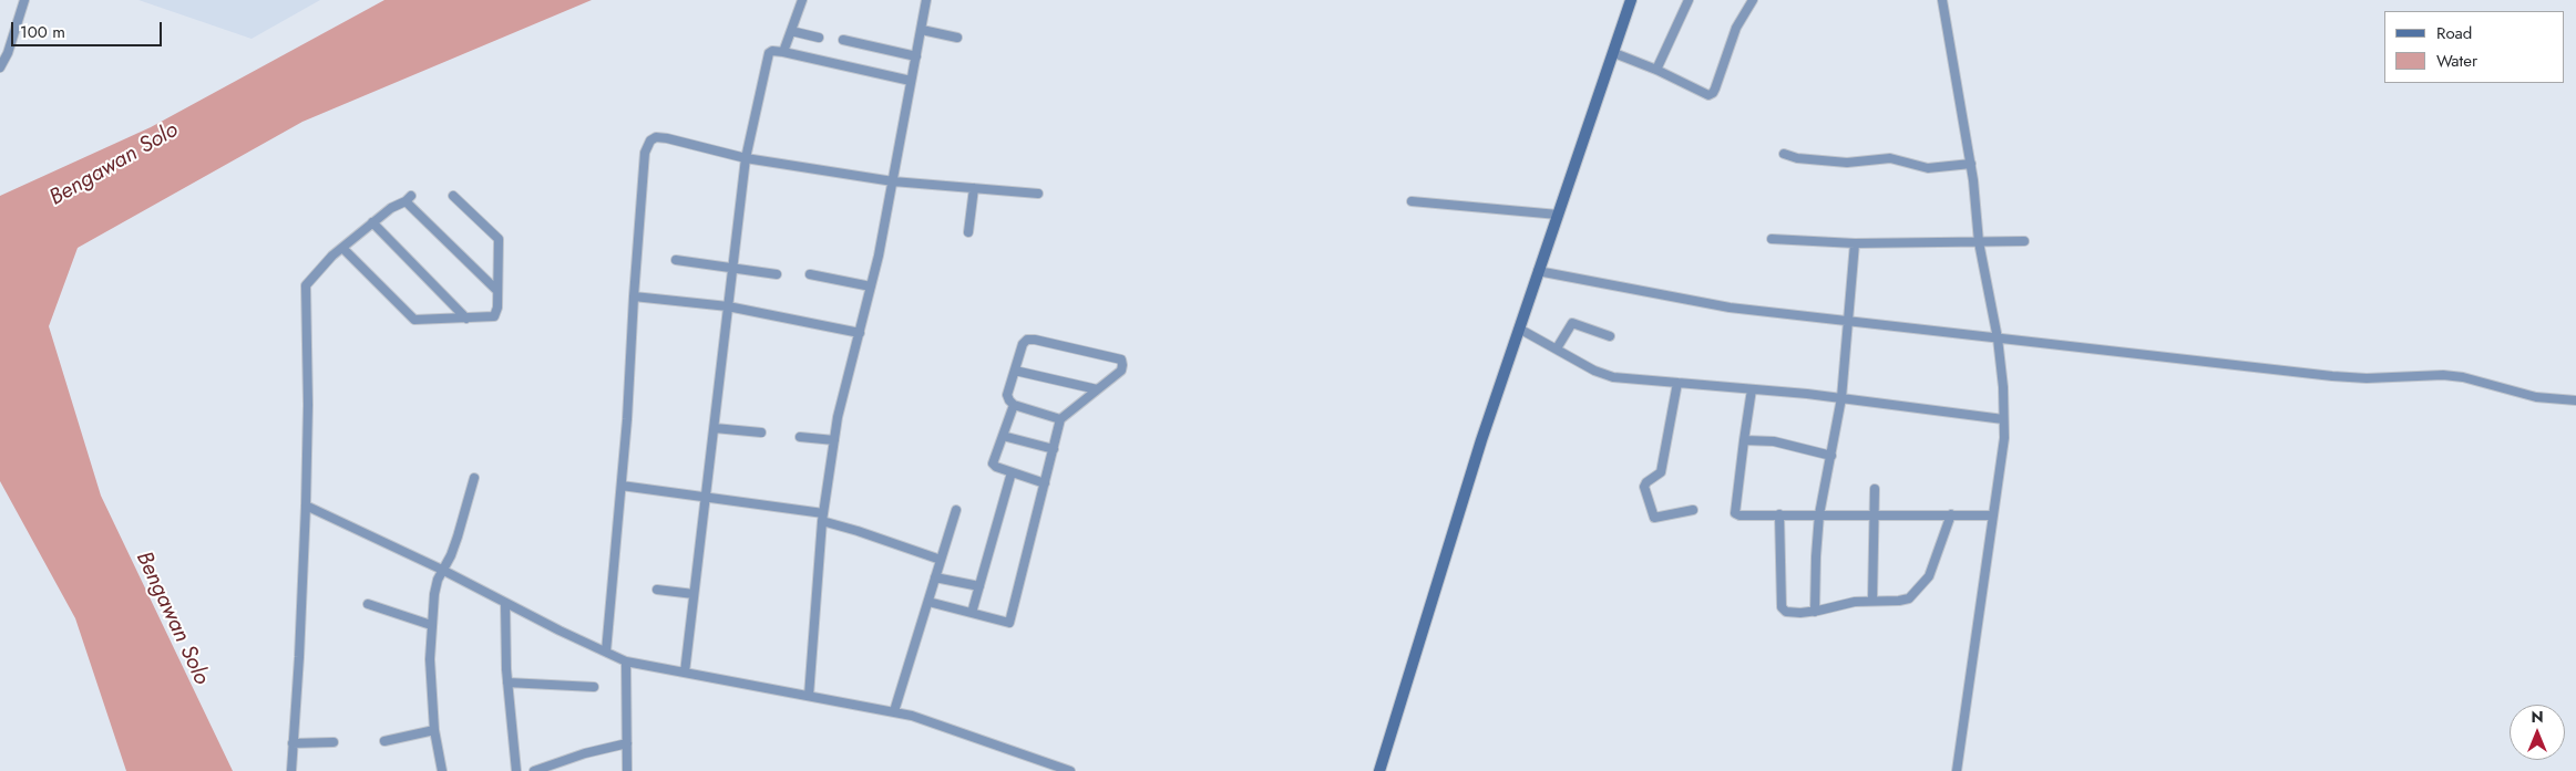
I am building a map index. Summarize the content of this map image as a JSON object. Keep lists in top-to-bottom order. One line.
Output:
{"water":["Bengawan Solo"],"legend":["Road","Water"],"scale_bar":"100 m","north":"top"}
